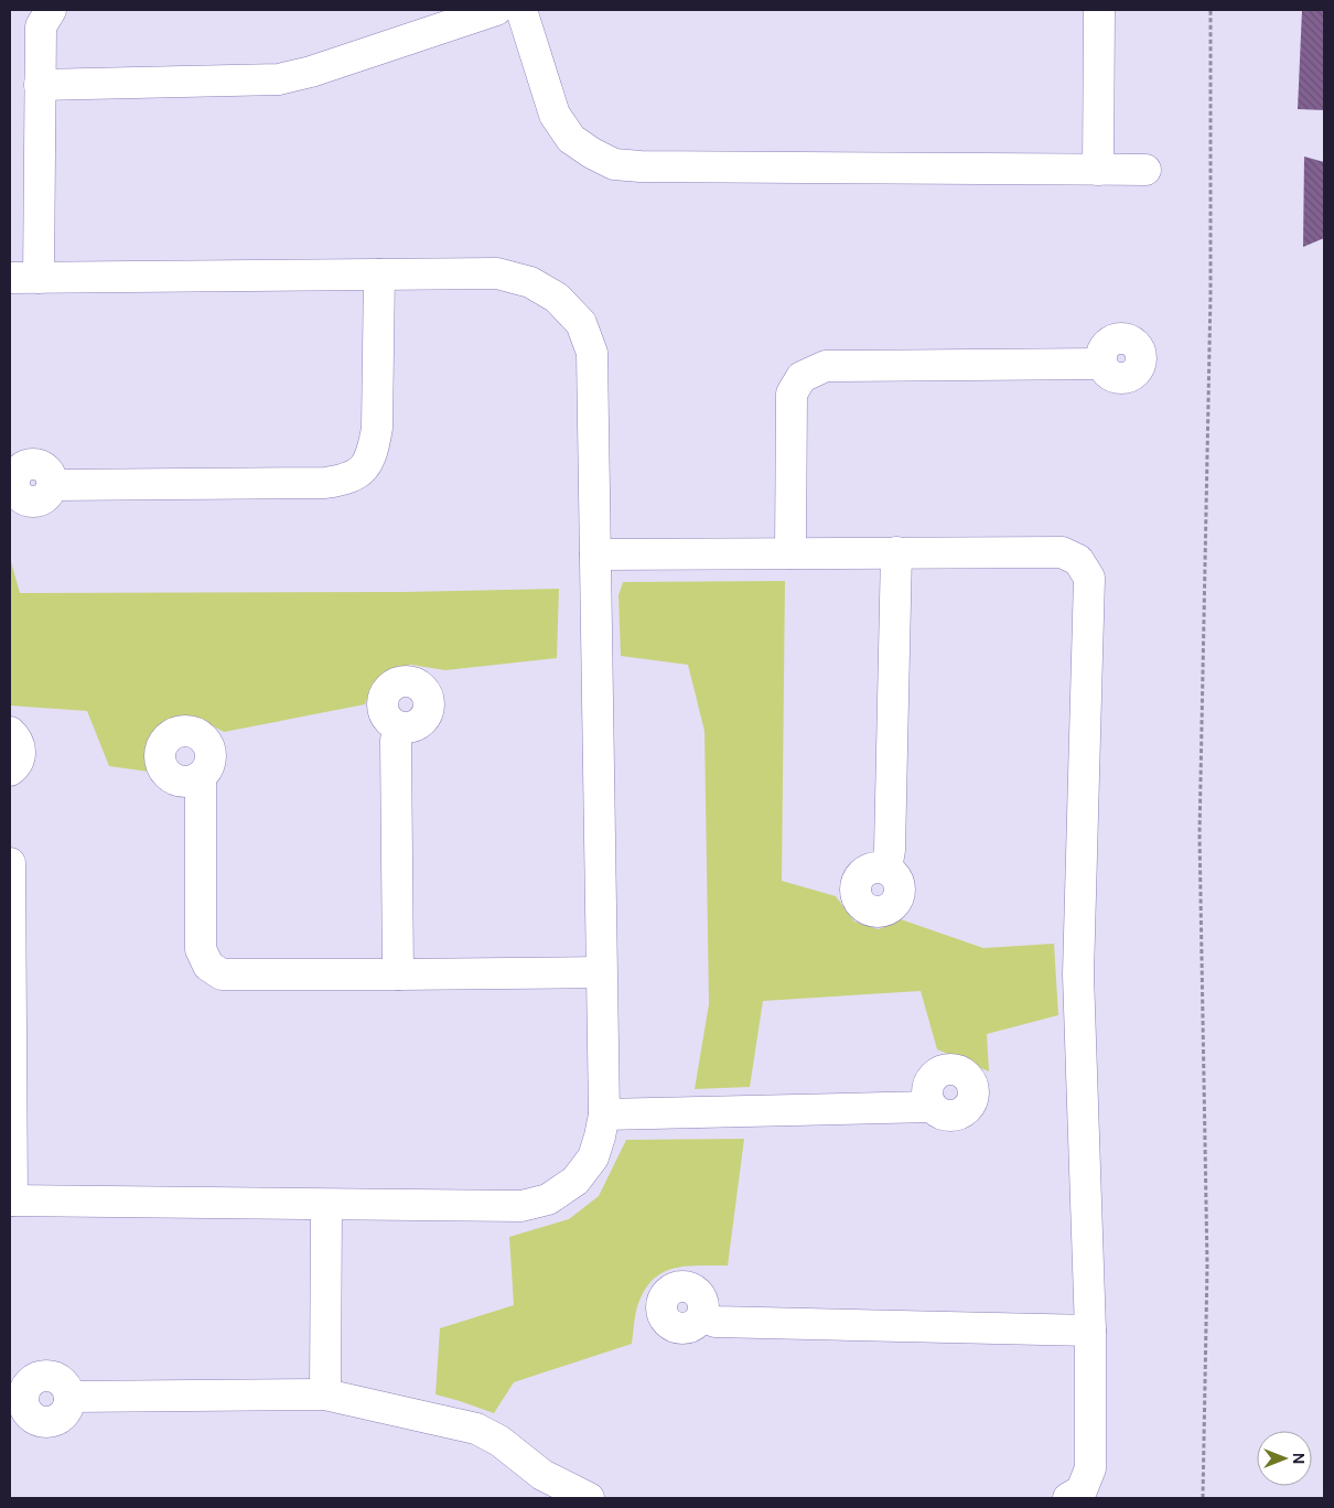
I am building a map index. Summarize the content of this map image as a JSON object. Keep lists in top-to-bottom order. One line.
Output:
{"north":"right"}
